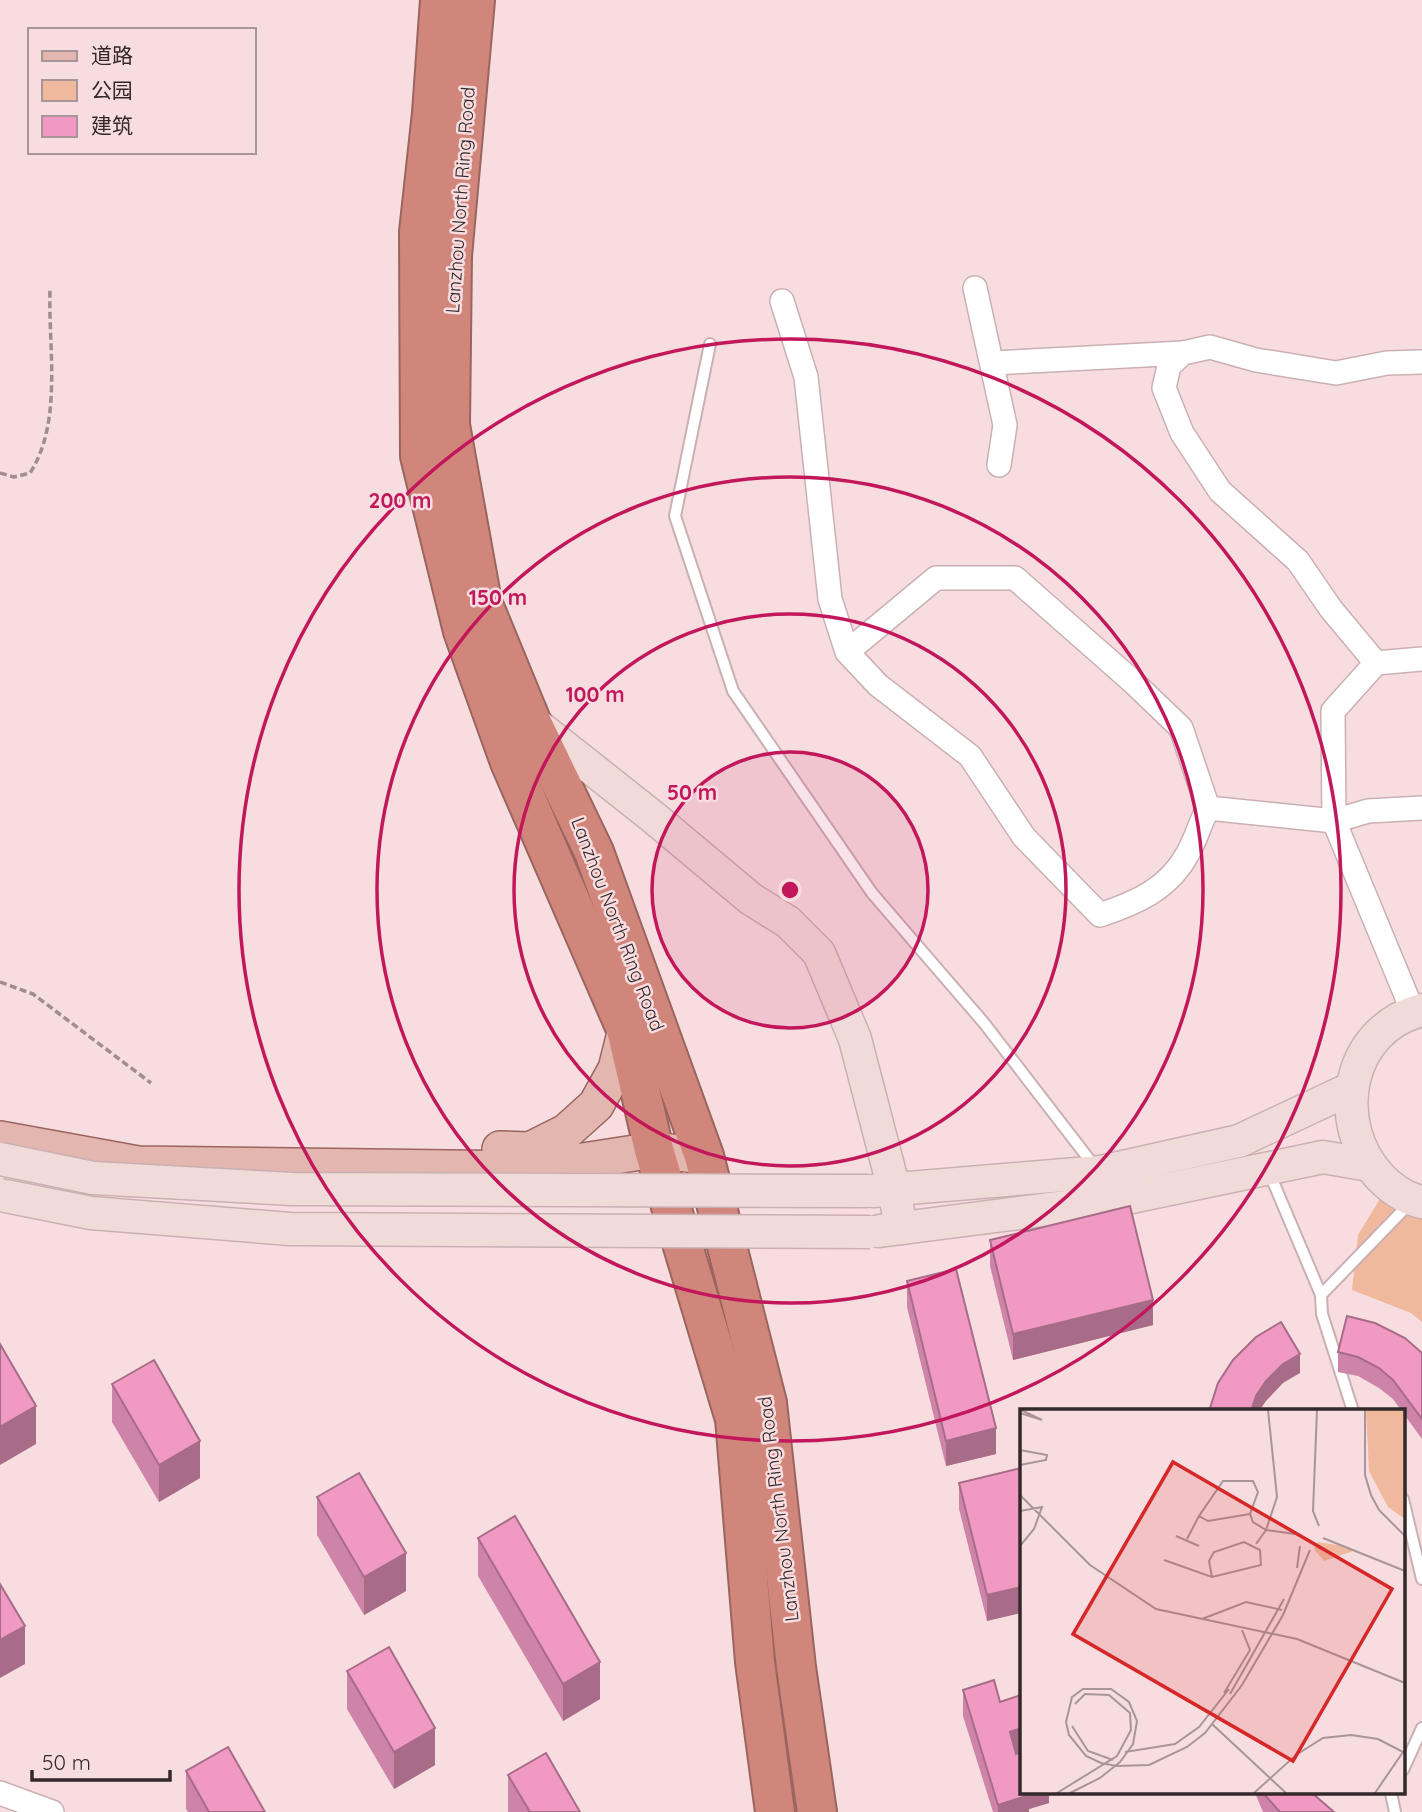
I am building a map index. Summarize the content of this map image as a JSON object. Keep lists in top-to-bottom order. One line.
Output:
{"streets":{"highway":["Lanzhou North Ring Road"]},"legend":["道路","公园","建筑"],"scale_bar":"50 m","rings":["200 m","150 m","100 m","50 m"]}
